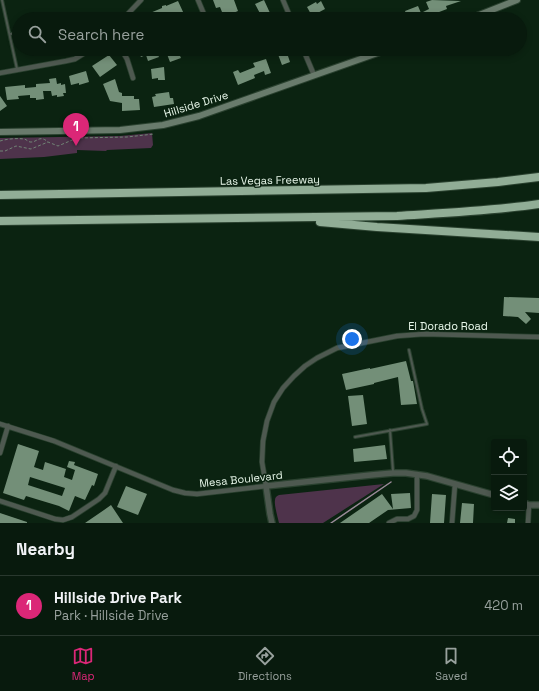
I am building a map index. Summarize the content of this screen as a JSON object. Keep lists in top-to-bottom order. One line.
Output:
{"streets":{"highway":["Las Vegas Freeway"],"main road":["Hillside Drive"],"street":["El Dorado Road","Mesa Boulevard"]},"crossings":[["El Dorado Road","Mesa Boulevard"]],"page":{"search":"Search here","pins":"1","heading":"Nearby","list":[{"mark":"1","name":"Hillside Drive Park","note":"Park · Hillside Drive","value":"420 m"}],"nav":["Map","Directions","Saved"]}}
